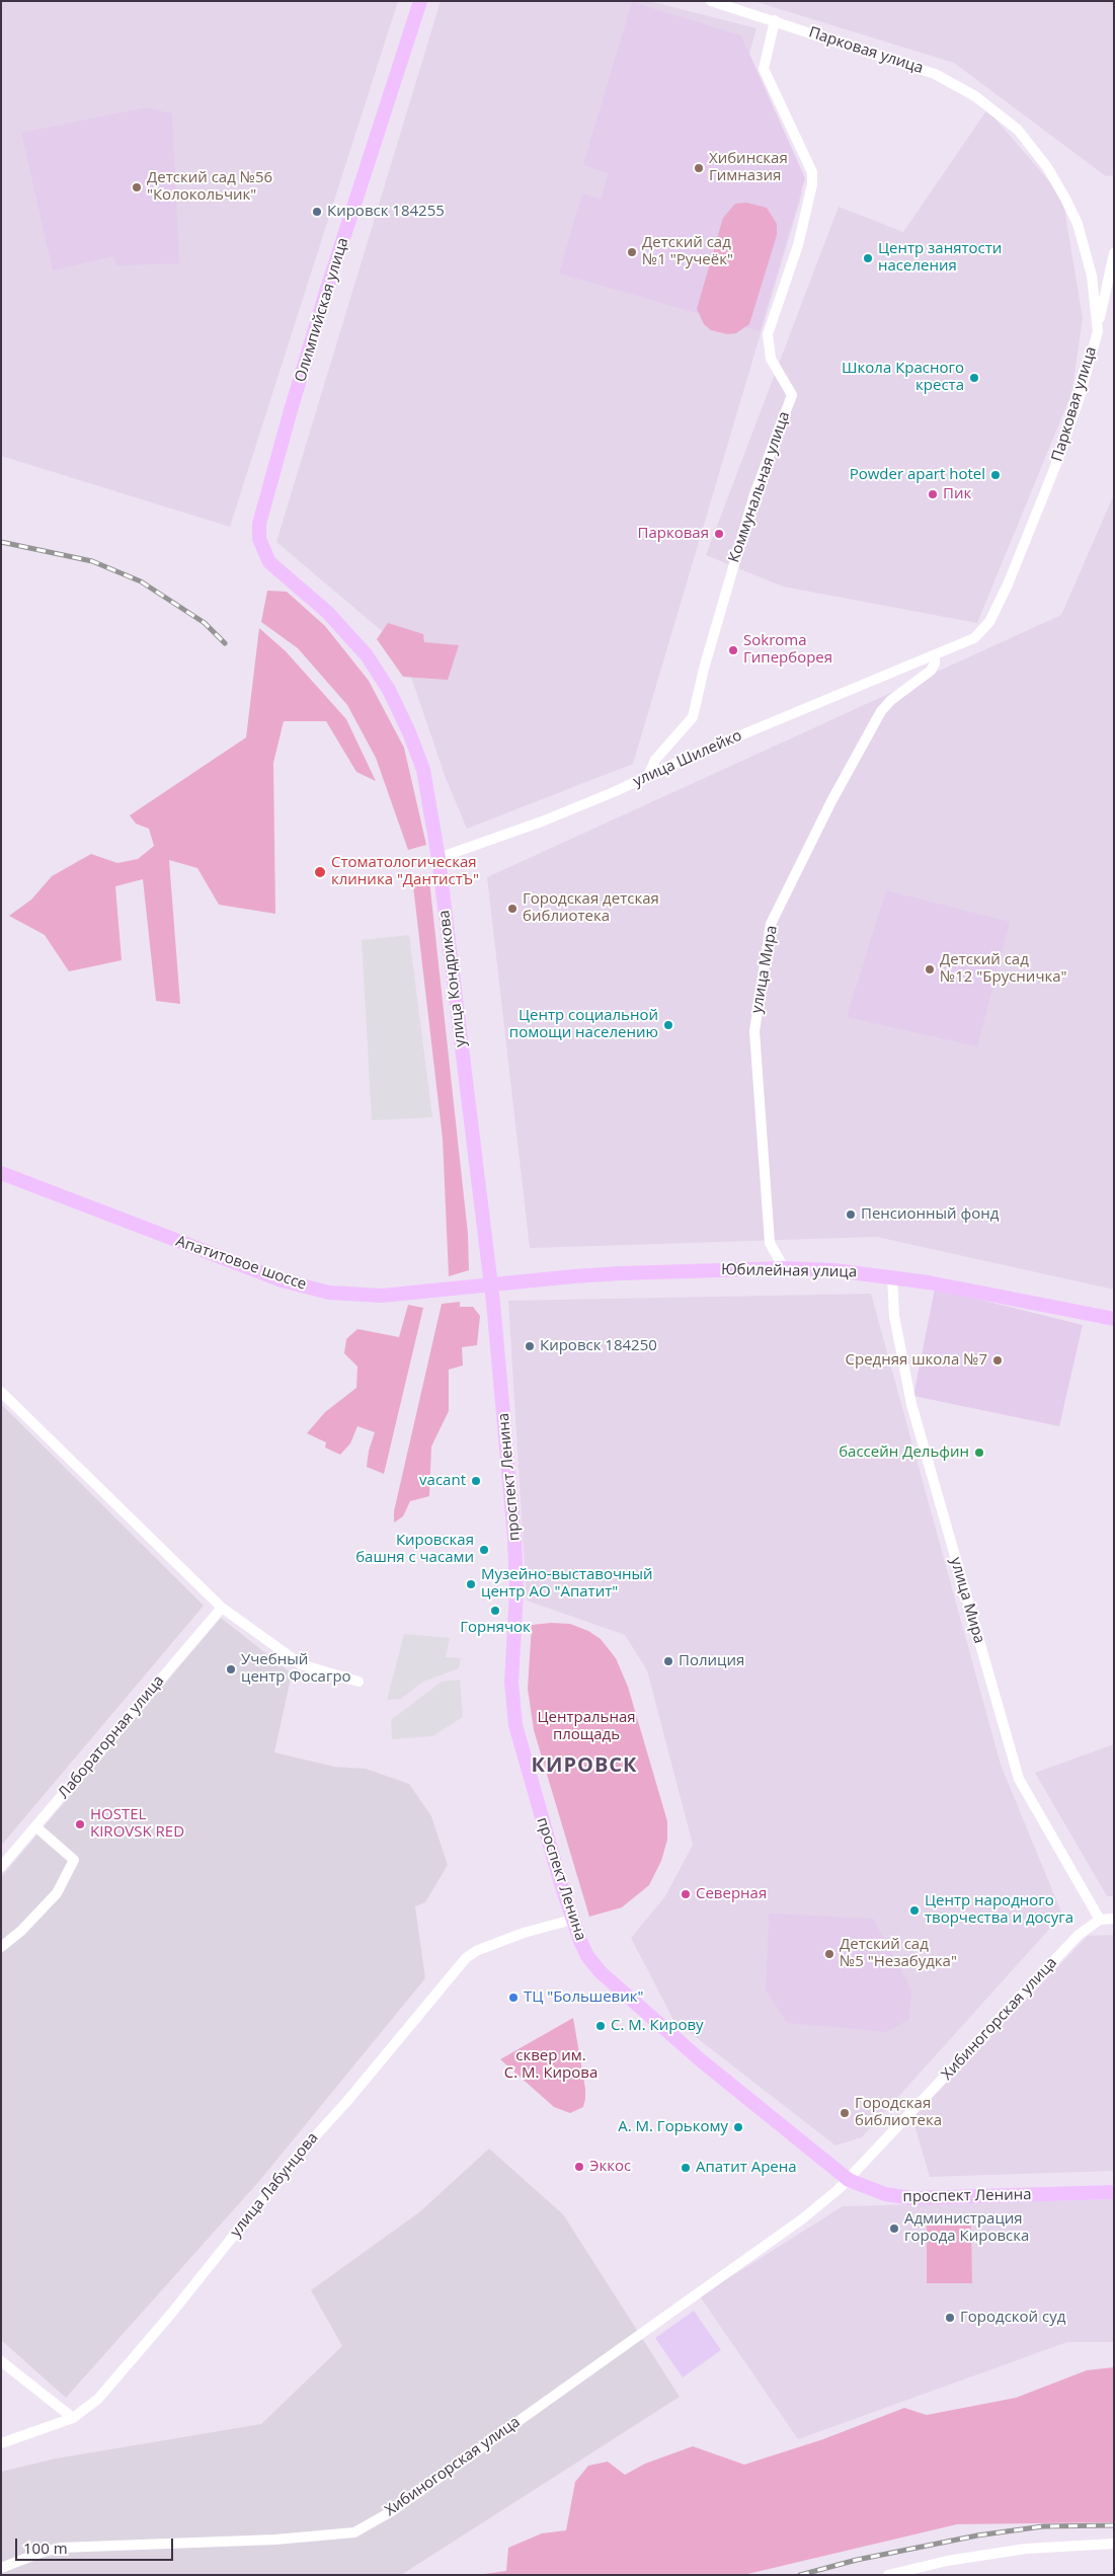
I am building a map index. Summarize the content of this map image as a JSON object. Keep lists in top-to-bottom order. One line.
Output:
{"streets":{"street":["Парковая улица","Олимпийская улица","Коммунальная улица","улица Шилейко","улица Мира","улица Кондрикова","Апатитовое шоссе","Юбилейная улица","проспект Ленина","Лабораторная улица","Хибиногорская улица","улица Лабунцова"]},"crossings":[["Парковая улица","Коммунальная улица"],["Парковая улица","улица Шилейко"],["Парковая улица","улица Мира"],["Олимпийская улица","улица Кондрикова"],["Коммунальная улица","улица Шилейко"],["улица Шилейко","улица Мира"],["улица Шилейко","улица Кондрикова"],["улица Мира","Юбилейная улица"],["улица Мира","Хибиногорская улица"],["улица Кондрикова","Апатитовое шоссе"],["улица Кондрикова","Юбилейная улица"],["улица Кондрикова","проспект Ленина"],["Апатитовое шоссе","Юбилейная улица"],["Апатитовое шоссе","проспект Ленина"],["Юбилейная улица","проспект Ленина"],["проспект Ленина","Хибиногорская улица"],["проспект Ленина","улица Лабунцова"]],"districts":["КИРОВСК"],"parks":["Центральная площадь","сквер им. С. М. Кирова"],"places":["Хибинская Гимназия","Детский сад №56 \"Колокольчик\"","Кировск 184255","Детский сад №1 \"Ручеёк\"","Центр занятости населения","Школа Красного креста","Powder apart hotel","Пик","Парковая","Sokroma Гиперборея","Стоматологическая клиника \"ДантистЪ\"","Городская детская библиотека","Детский сад №12 \"Брусничка\"","Центр социальной помощи населению","Пенсионный фонд","Кировск 184250","Средняя школа №7","бассейн Дельфин","vacant","Кировская башня с часами","Музейно-выставочный центр АО \"Апатит\"","Горнячок","Полиция","Учебный центр Фосагро","HOSTEL KIROVSK RED","Северная","Центр народного творчества и досуга","Детский сад №5 \"Незабудка\"","ТЦ \"Большевик\"","С. М. Кирову","Городская библиотека","А. М. Горькому","Эккос","Апатит Арена","Администрация города Кировска","Городской суд"],"scale_bar":"100 m"}
